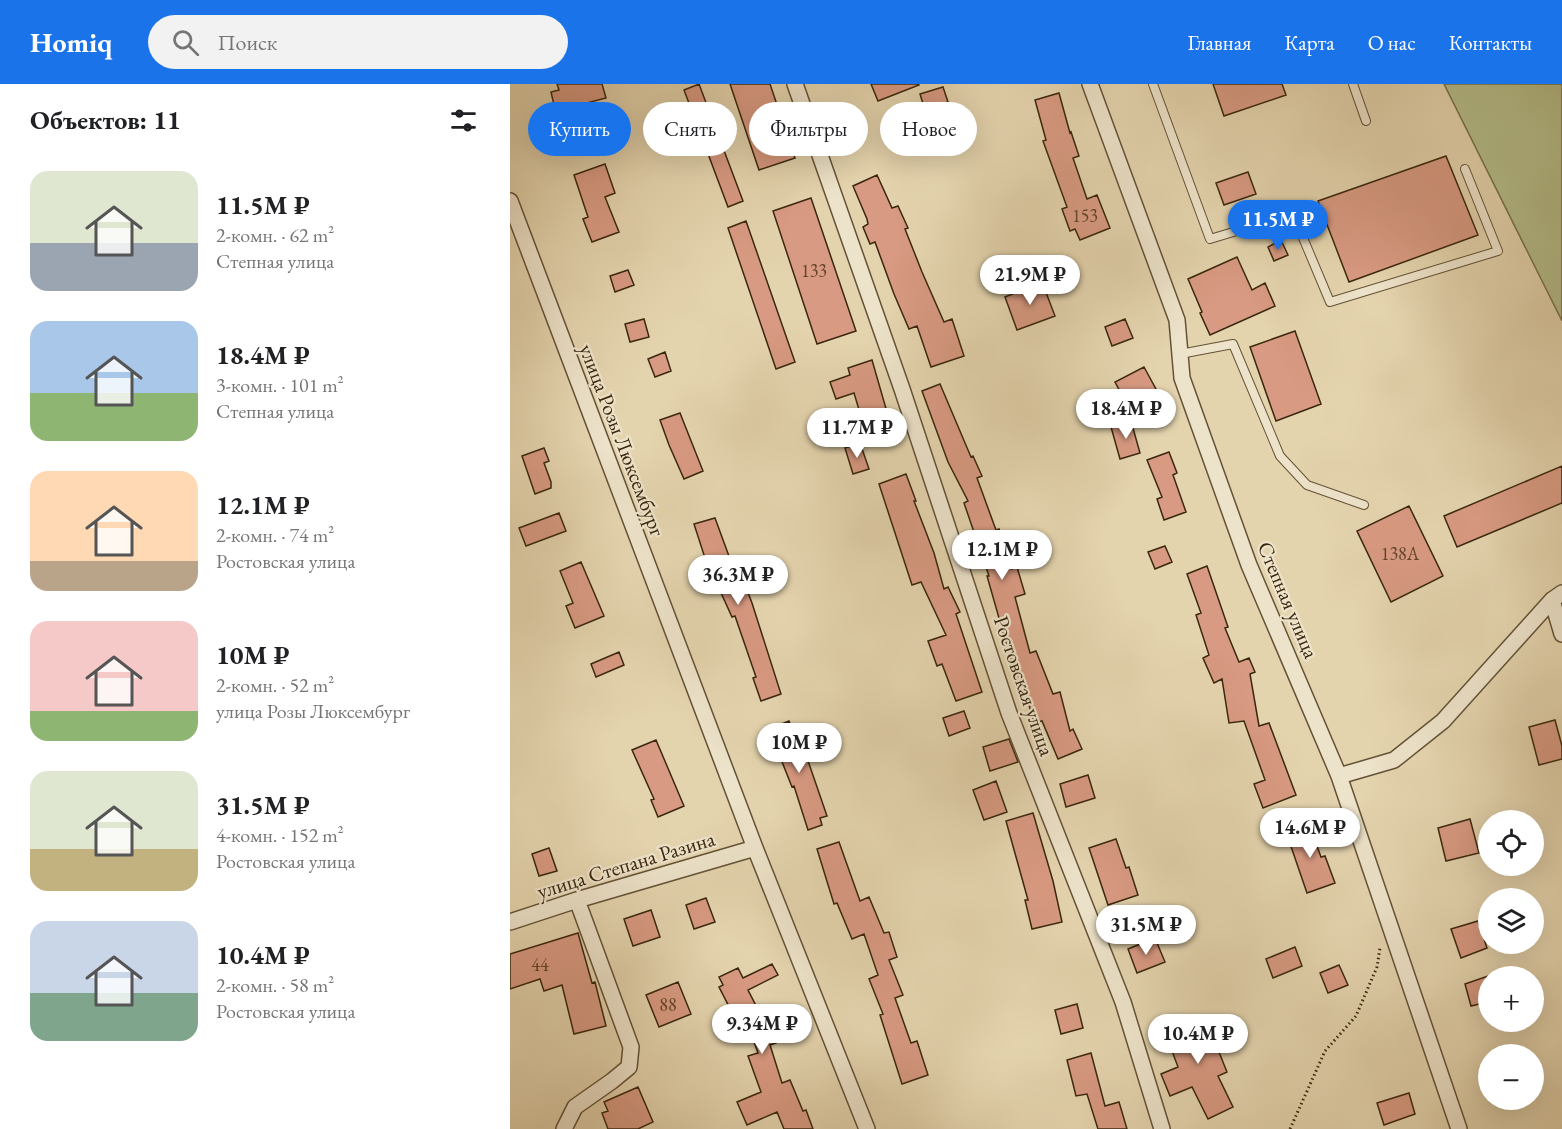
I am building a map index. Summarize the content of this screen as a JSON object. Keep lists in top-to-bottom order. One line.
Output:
{"streets":{"street":["улица Розы Люксембург","Степная улица","Ростовская улица","улица Степана Разина"]},"crossings":[["улица Розы Люксембург","улица Степана Разина"]],"house_numbers":["153","133","138А","44","88"],"page":{"header":"Homiq","search":"Поиск","nav":["Главная","Карта","О нас","Контакты"],"heading":"Объектов: 11","chip":["Купить","Снять","Фильтры","Новое"],"list":[{"name":"11.5M ₽","note":"2-комн. · 62 m² · Степная улица"},{"name":"18.4M ₽","note":"3-комн. · 101 m² · Степная улица"},{"name":"12.1M ₽","note":"2-комн. · 74 m² · Ростовская улица"},{"name":"10M ₽","note":"2-комн. · 52 m² · улица Розы Люксембург"},{"name":"31.5M ₽","note":"4-комн. · 152 m² · Ростовская улица"},{"name":"10.4M ₽","note":"2-комн. · 58 m² · Ростовская улица"}],"price":["11.5M ₽","21.9M ₽","18.4M ₽","11.7M ₽","12.1M ₽","36.3M ₽","10M ₽","14.6M ₽","31.5M ₽","9.34M ₽","10.4M ₽"],"map_buttons":["+","−"]}}
